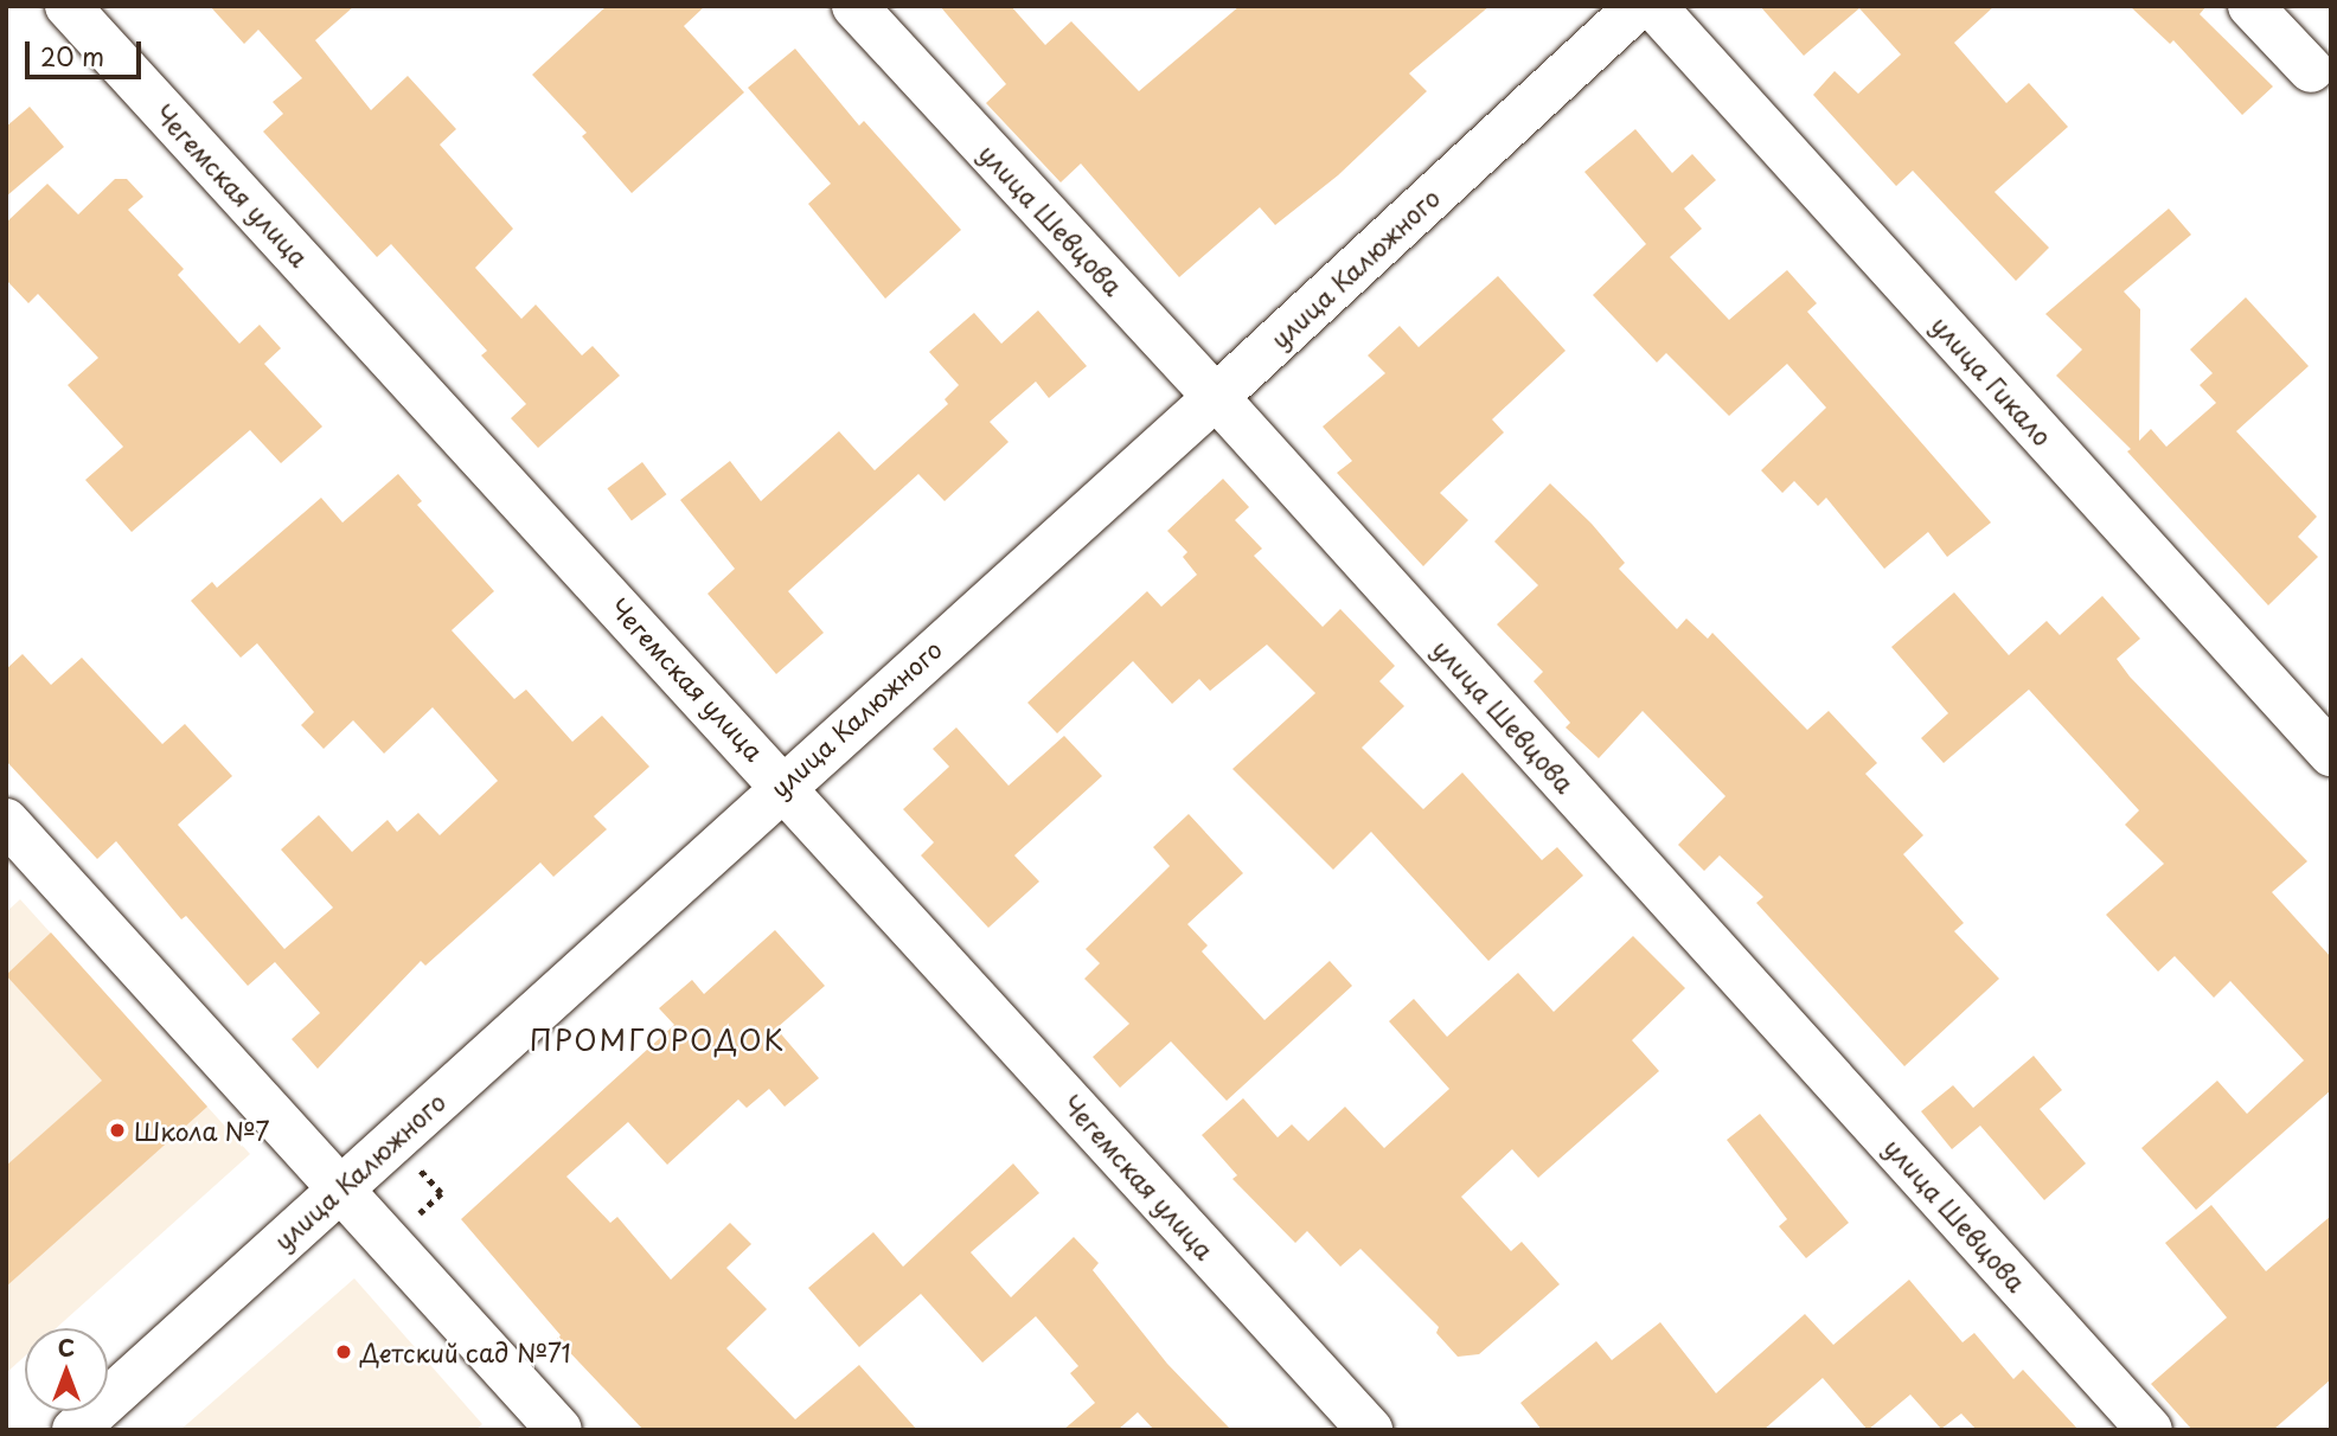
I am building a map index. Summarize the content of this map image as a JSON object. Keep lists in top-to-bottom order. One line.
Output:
{"streets":{"street":["Чегемская улица","улица Шевцова","улица Калюжного","улица Гикало"]},"crossings":[["Чегемская улица","улица Калюжного"],["улица Шевцова","улица Калюжного"]],"districts":["ПРОМГОРОДОК"],"places":["Школа №7","Детский сад №71"],"scale_bar":"20 m","north":"top"}
